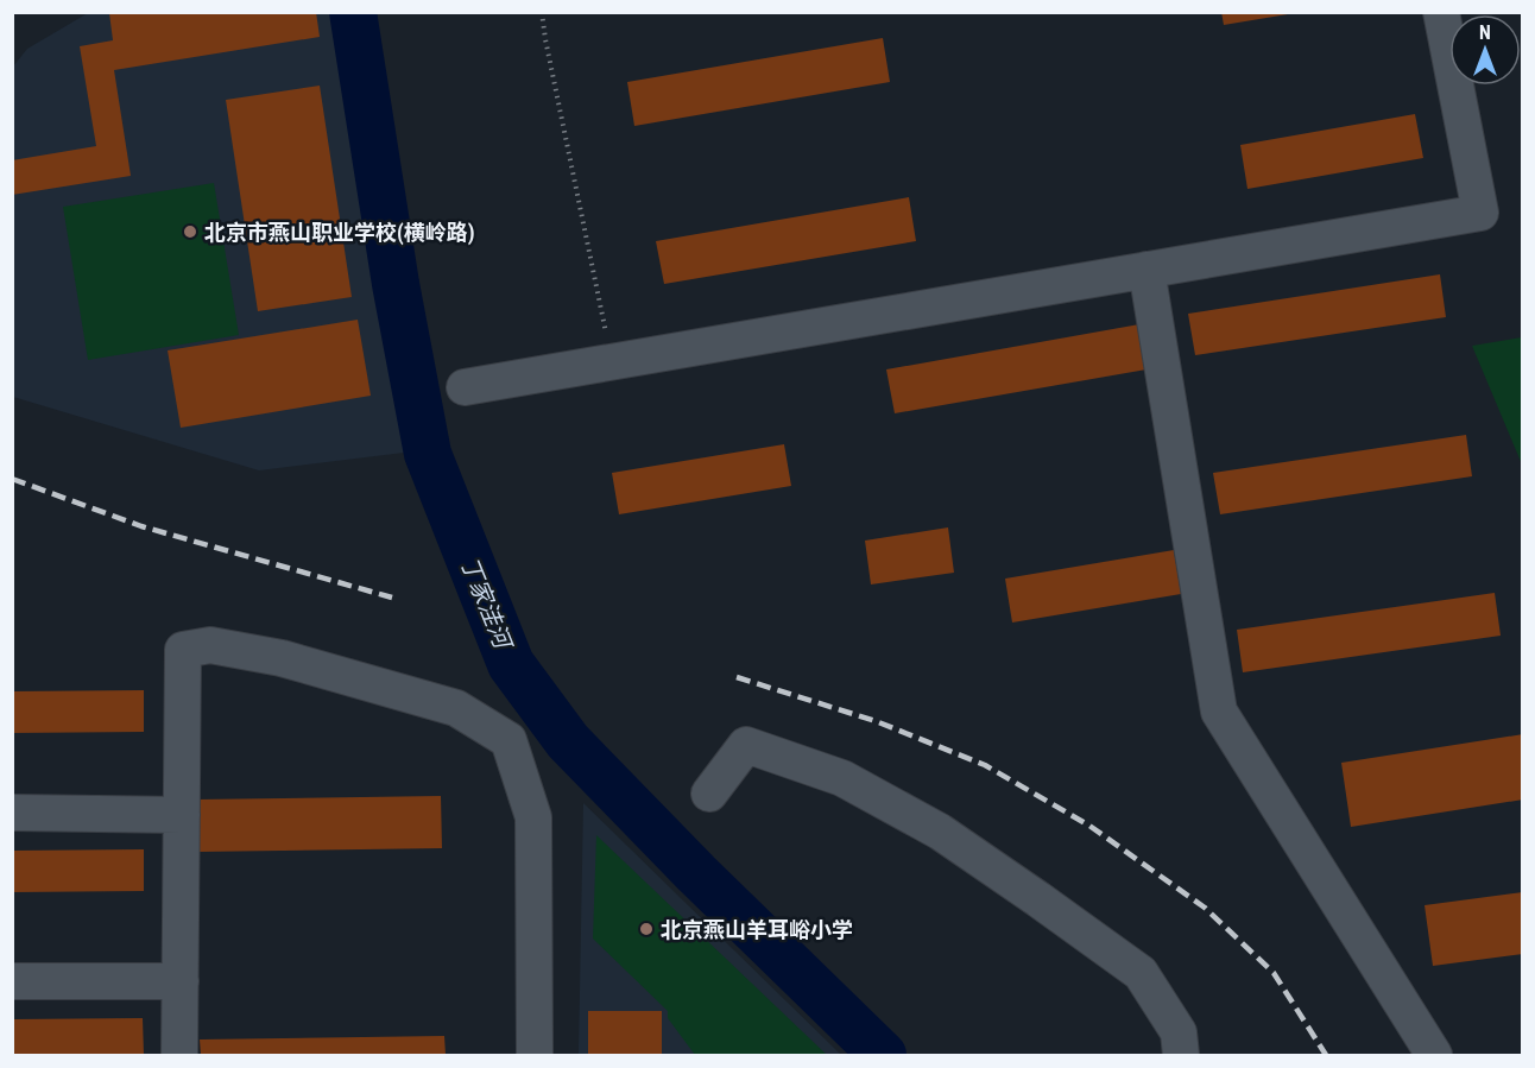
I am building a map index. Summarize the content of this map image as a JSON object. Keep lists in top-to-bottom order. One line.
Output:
{"water":["丁家洼河"],"places":["北京市燕山职业学校(横岭路)","北京燕山羊耳峪小学"],"north":"top"}
